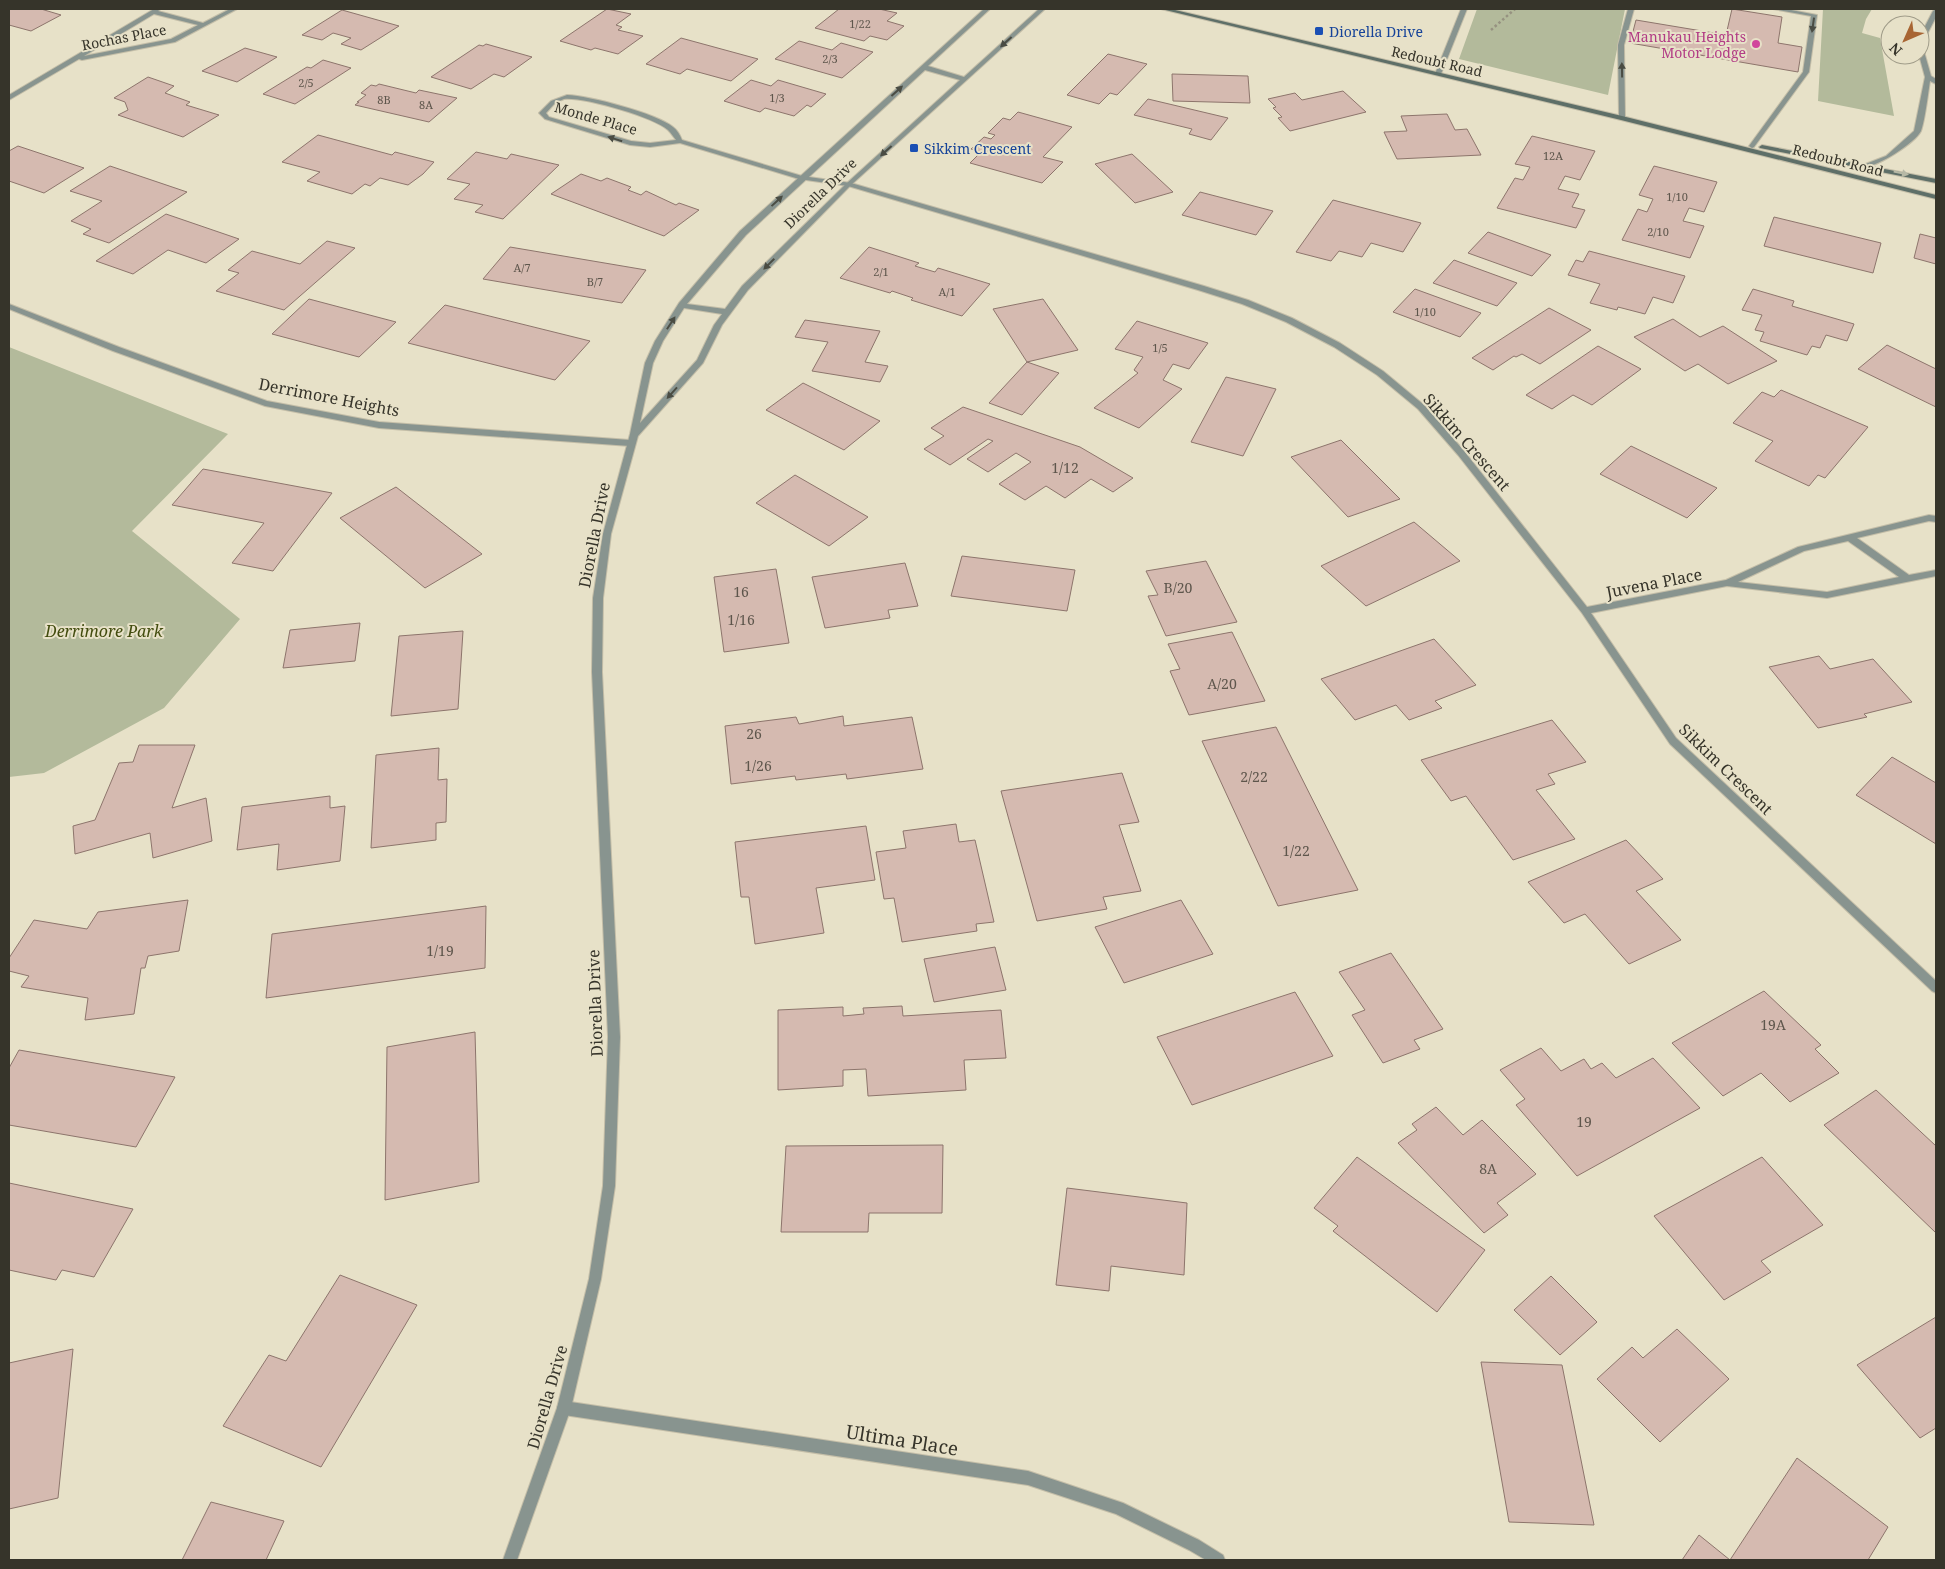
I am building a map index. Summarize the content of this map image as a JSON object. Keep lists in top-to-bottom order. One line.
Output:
{"streets":{"main road":["Redoubt Road"],"street":["Rochas Place","Monde Place","Diorella Drive","Derrimore Heights","Sikkim Crescent","Juvena Place","Ultima Place"]},"crossings":[["Monde Place","Diorella Drive"],["Monde Place","Sikkim Crescent"],["Diorella Drive","Derrimore Heights"],["Diorella Drive","Sikkim Crescent"],["Diorella Drive","Ultima Place"],["Sikkim Crescent","Juvena Place"]],"parks":["Derrimore Park"],"places":{"transit":["Diorella Drive","Sikkim Crescent"],"other":["Manukau Heights Motor Lodge"]},"house_numbers":["1/22","2/3","2/5","1/3","8B","8A","12A","1/10","2/10","A/7","2/1","B/7","A/1","1/10","1/5","1/12","B/20","16","1/16","A/20","26","1/26","2/22","1/22","1/19","19A","19","8A"],"north":"bottom left"}
